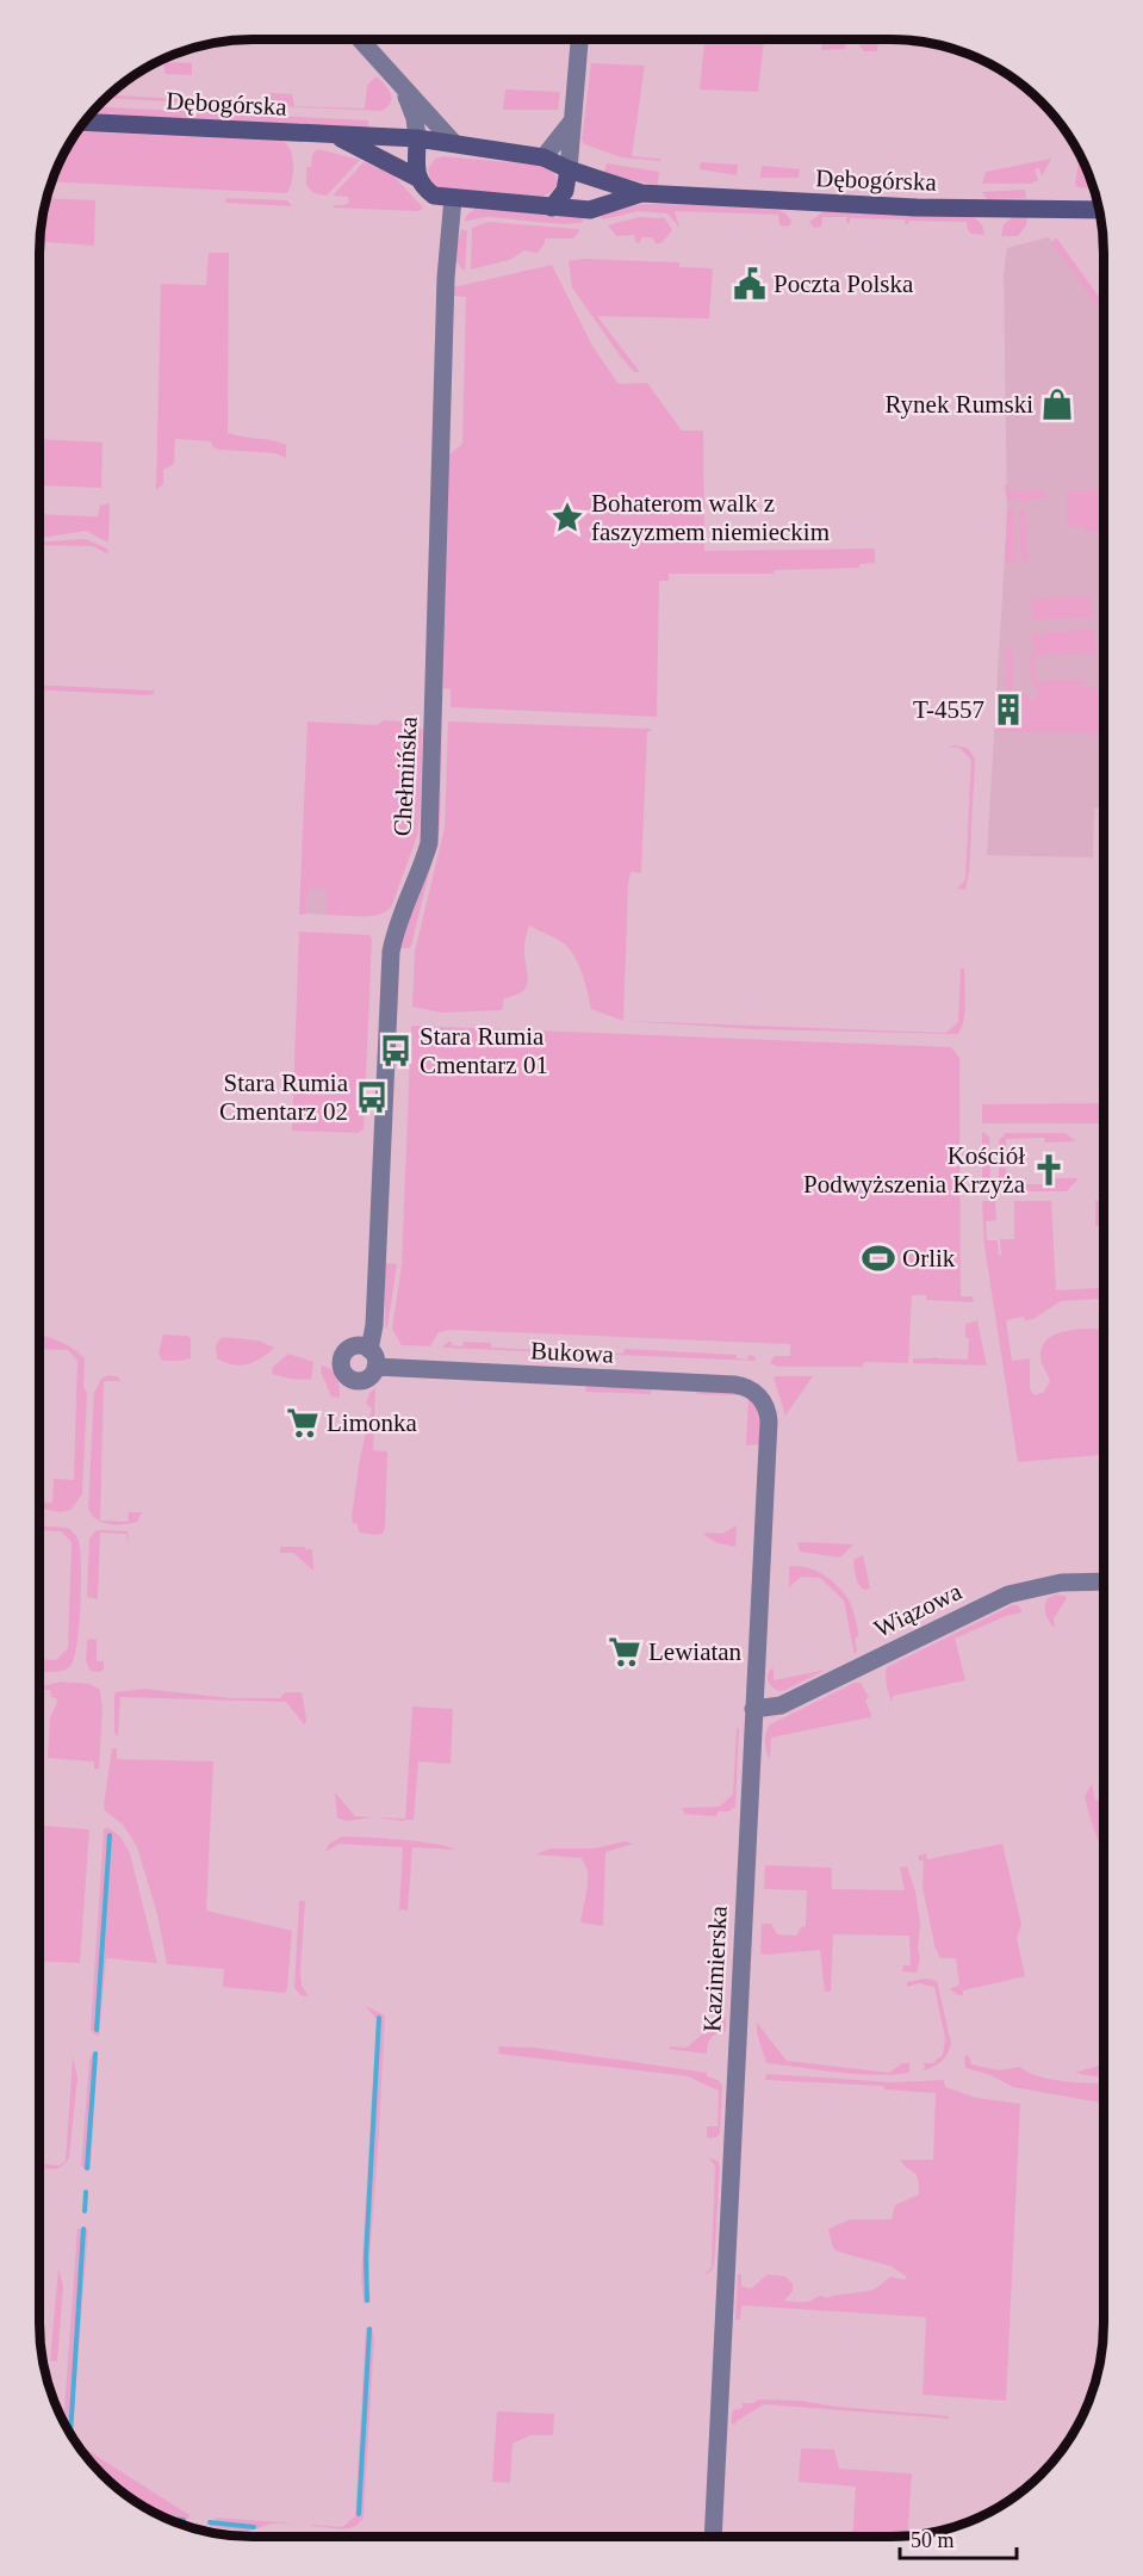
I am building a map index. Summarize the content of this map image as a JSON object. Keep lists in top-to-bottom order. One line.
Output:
{"streets":{"main road":["Dębogórska"],"street":["Chełmińska","Bukowa","Wiązowa","Kazimierska"]},"crossings":[["Dębogórska","Chełmińska"],["Chełmińska","Bukowa"],["Bukowa","Kazimierska"],["Wiązowa","Kazimierska"]],"places":{"public building":["Poczta Polska"],"shop":["Rynek Rumski"],"place":["Bohaterom walk z faszyzmem niemieckim"],"building":["T-4557"],"bus stop":["Stara Rumia Cmentarz 01","Stara Rumia Cmentarz 02"],"church":["Kościół Podwyższenia Krzyża"],"sports":["Orlik"],"supermarket":["Limonka","Lewiatan"]},"scale_bar":"50 m"}
